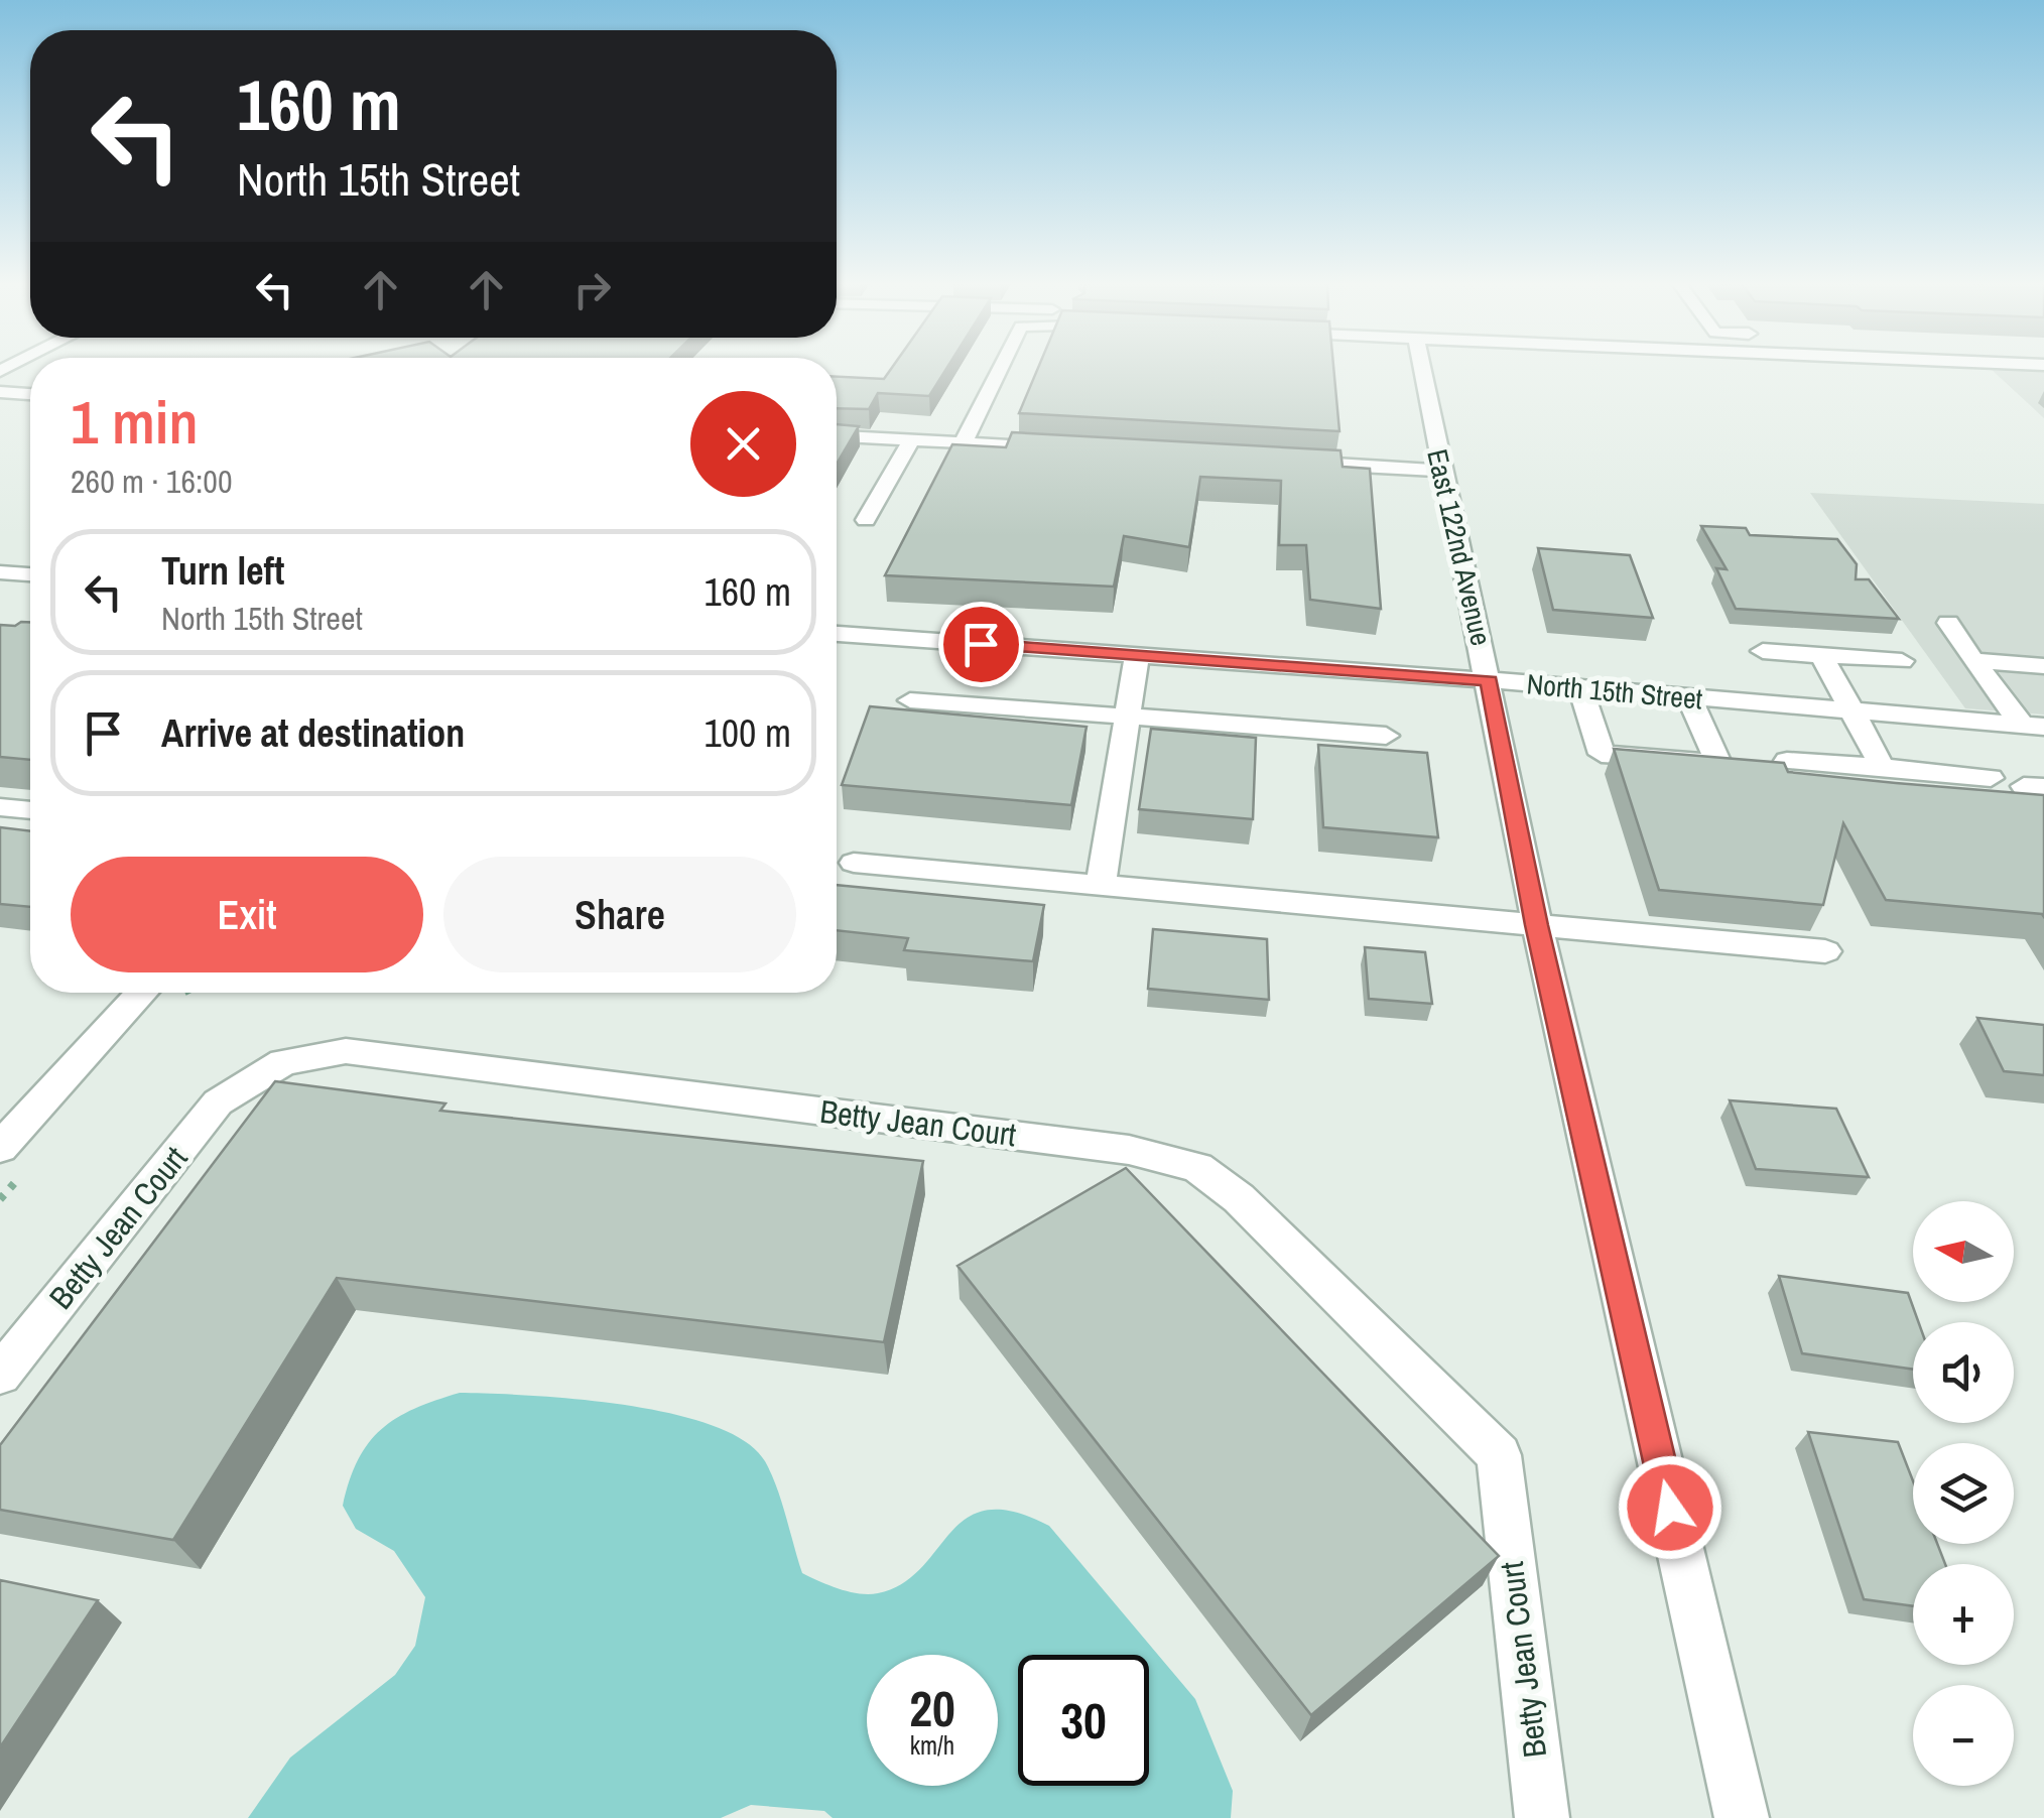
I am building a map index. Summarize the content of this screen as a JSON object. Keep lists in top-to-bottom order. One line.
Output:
{"streets":{"street":["East 122nd Avenue","North 15th Street","Betty Jean Court"]},"crossings":[["East 122nd Avenue","North 15th Street"]],"north":"left","page":{"turn":["160 m","North 15th Street"],"heading":["1 min","260 m · 16:00"],"list":[{"name":"Turn left","note":"North 15th Street","value":"160 m"},{"name":"Arrive at destination","value":"100 m"}],"buttons":["Exit","Share"],"map_buttons":["+","−"],"speed":"20 km/h","limit":"30"}}
